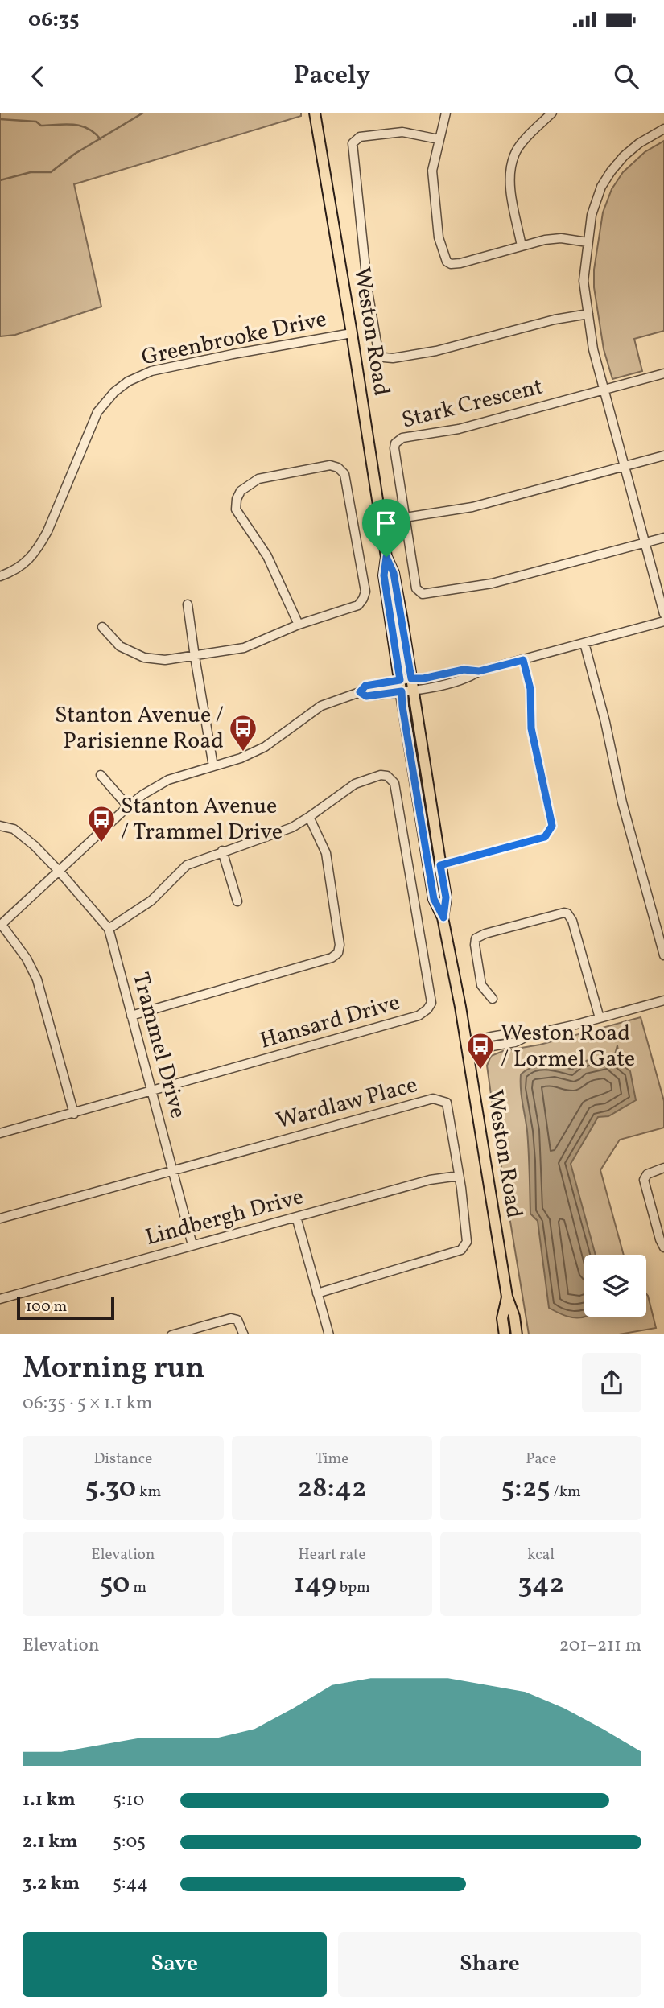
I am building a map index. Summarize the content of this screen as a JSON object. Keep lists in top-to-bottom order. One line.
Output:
{"streets":{"main road":["Weston Road"],"street":["Greenbrooke Drive","Stark Crescent","Hansard Drive","Trammel Drive","Wardlaw Place","Lindbergh Drive"]},"crossings":[["Weston Road","Greenbrooke Drive"],["Hansard Drive","Trammel Drive"],["Trammel Drive","Wardlaw Place"],["Trammel Drive","Lindbergh Drive"],["Wardlaw Place","Lindbergh Drive"]],"places":{"bus stop":["Stanton Avenue / Parisienne Road","Stanton Avenue / Trammel Drive","Weston Road / Lormel Gate"]},"scale_bar":"100 m","page":{"status":"06:35","header":"Pacely","scale":"100 m","heading":["Morning run","06:35 · 5 × 1.1 km"],"stats":[["Distance","5.30 km"],["Time","28:42"],["Pace","5:25 /km"],["Elevation","50 m"],["Heart rate","149 bpm"],["kcal","342"]],"chart":["Elevation","201–211 m"],"list":[{"name":"1.1 km","note":"5:10"},{"name":"2.1 km","note":"5:05"},{"name":"3.2 km","note":"5:44"}],"buttons":["Save","Share"]}}
